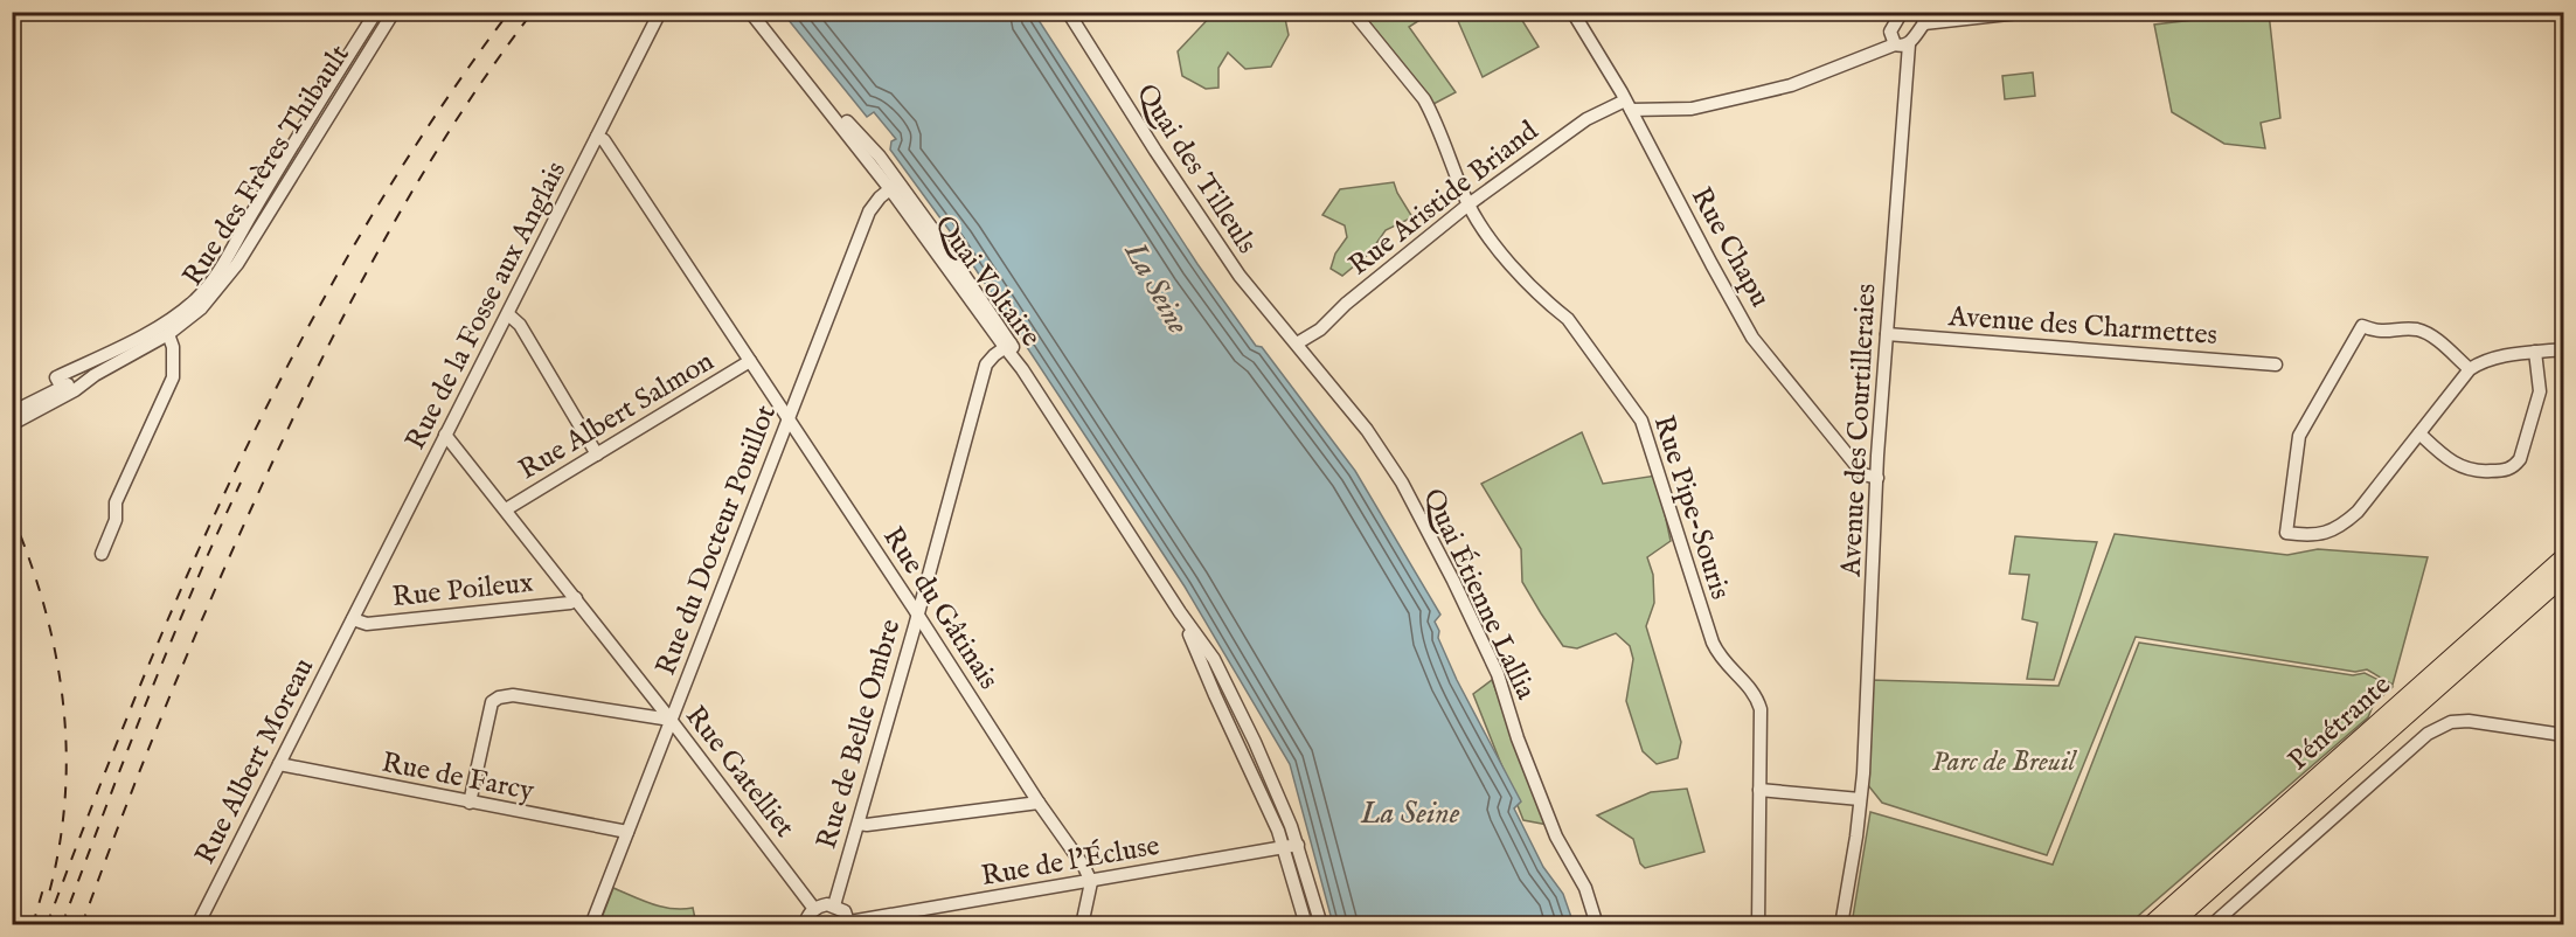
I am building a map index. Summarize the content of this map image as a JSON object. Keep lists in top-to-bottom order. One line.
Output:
{"streets":{"main road":["Pénétrante"],"street":["Rue des Frères Thibault","Quai des Tilleuls","Rue Aristide Briand","Rue Chapu","Quai Voltaire","Rue de la Fosse aux Anglais","Avenue des Charmettes","Rue Albert Salmon","Avenue des Courtilleraies","Rue Pipe-Souris","Rue du Docteur Pouillot","Rue Poileux","Quai Étienne Lallia","Rue du Gâtinais","Rue de Belle Ombre","Rue Albert Moreau","Rue Gatelliet","Rue de Farcy","Rue de l'Écluse"]},"crossings":[["Quai des Tilleuls","Rue Aristide Briand"],["Quai des Tilleuls","Quai Étienne Lallia"],["Rue Aristide Briand","Rue Chapu"],["Rue Aristide Briand","Rue Pipe-Souris"],["Rue Aristide Briand","Quai Étienne Lallia"],["Rue Chapu","Avenue des Courtilleraies"],["Quai Voltaire","Rue du Docteur Pouillot"],["Quai Voltaire","Rue de Belle Ombre"],["Rue de la Fosse aux Anglais","Rue Poileux"],["Rue de la Fosse aux Anglais","Rue du Gâtinais"],["Rue de la Fosse aux Anglais","Rue Albert Moreau"],["Rue de la Fosse aux Anglais","Rue Gatelliet"],["Avenue des Charmettes","Avenue des Courtilleraies"],["Rue Albert Salmon","Rue du Gâtinais"],["Rue Albert Salmon","Rue Gatelliet"],["Rue du Docteur Pouillot","Rue du Gâtinais"],["Rue du Docteur Pouillot","Rue Gatelliet"],["Rue du Docteur Pouillot","Rue de Farcy"],["Rue Poileux","Rue Albert Moreau"],["Rue Poileux","Rue Gatelliet"],["Rue du Gâtinais","Rue de Belle Ombre"],["Rue du Gâtinais","Rue de l'Écluse"],["Rue Albert Moreau","Rue de Farcy"]],"water":["La Seine"],"parks":["Parc de Breuil"]}
